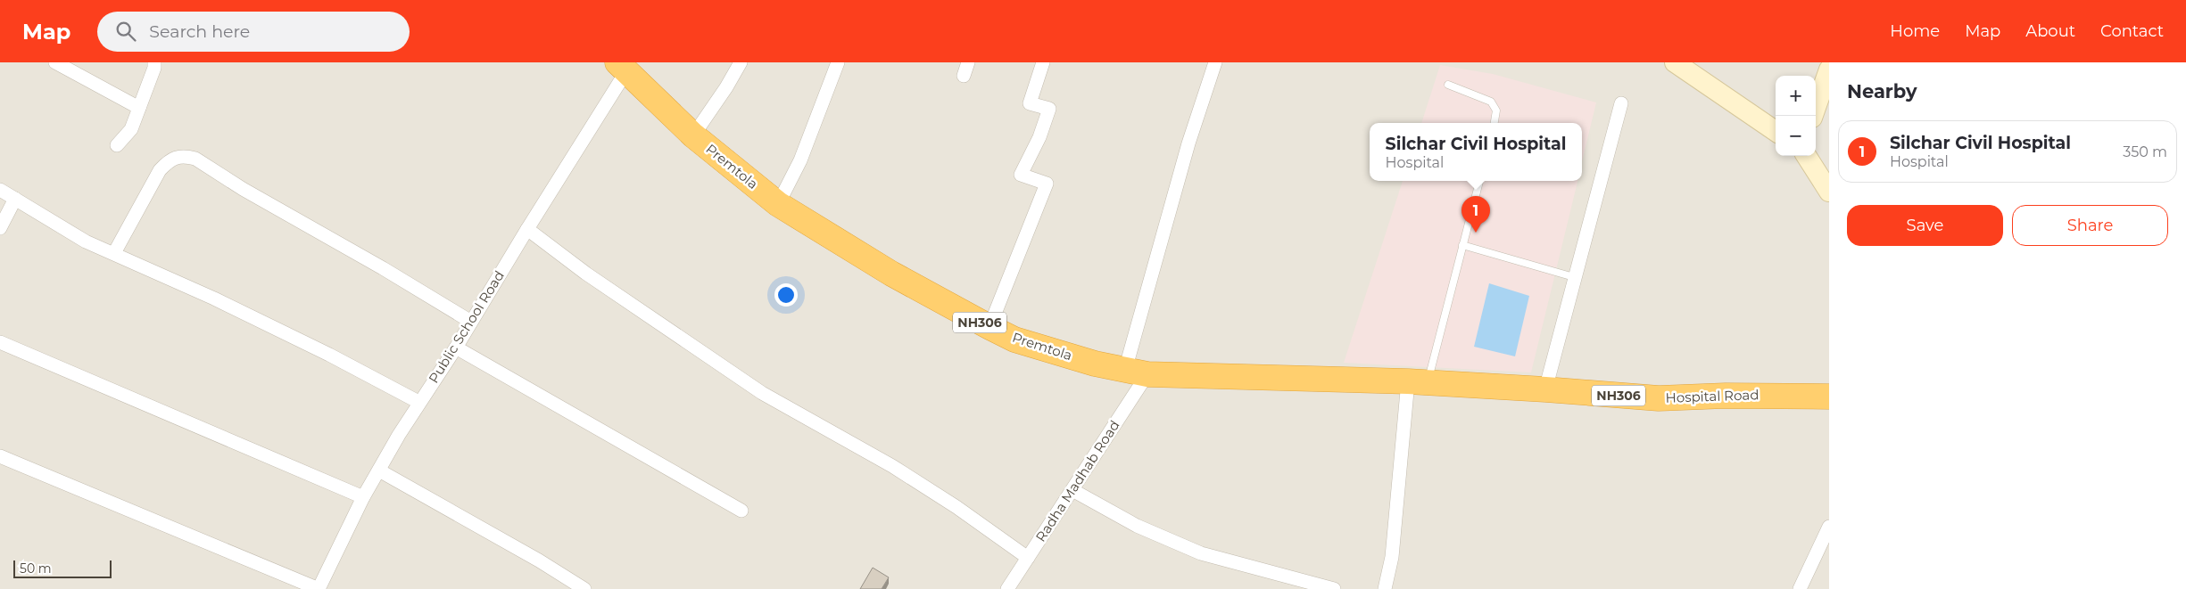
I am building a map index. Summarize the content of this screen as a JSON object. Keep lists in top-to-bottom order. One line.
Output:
{"streets":{"highway":["Premtola","NH306","Hospital Road"],"street":["Public School Road","Radha Madhab Road"]},"crossings":[["Premtola","Public School Road"],["Premtola","Hospital Road"],["Premtola","Radha Madhab Road"]],"scale_bar":"50 m","page":{"header":"Map","search":"Search here","nav":["Home","Map","About","Contact"],"heading":"Nearby","map_buttons":["+","−"],"list":[{"mark":"1","name":"Silchar Civil Hospital","note":"Hospital","value":"350 m"}],"popup":["Silchar Civil Hospital","Hospital"],"buttons":["Save","Share"],"pins":"1","scale":"50 m"}}
